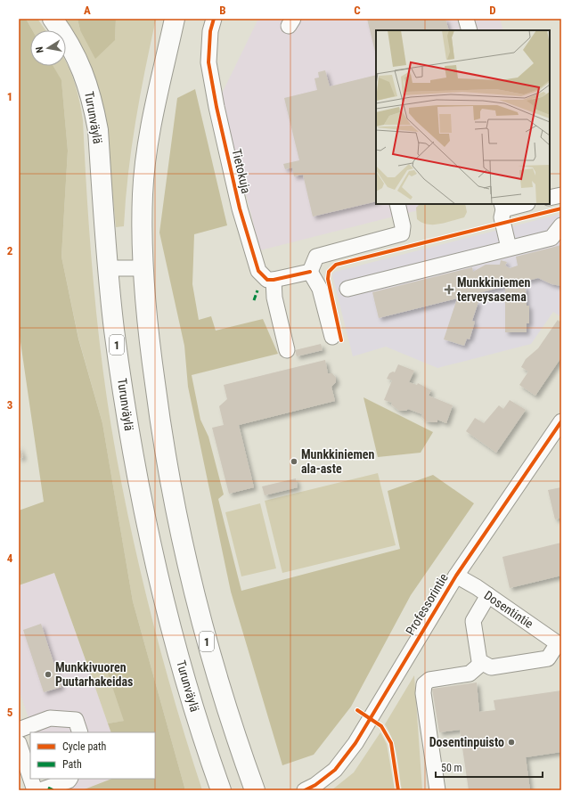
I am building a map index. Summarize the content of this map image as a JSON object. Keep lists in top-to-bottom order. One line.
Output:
{"streets":{"highway":["Turunväylä","1"],"street":["Tietokuja","Professorintie","Dosentintie"]},"crossings":[["Professorintie","Dosentintie"]],"places":{"health":["Munkkiniemen terveysasema"],"other":["Munkkiniemen ala-aste","Munkkivuoren Puutarhakeidas","Dosentinpuisto"]},"legend":["Cycle path","Path"],"scale_bar":"50 m","north":"left","grid":{"columns":["A","B","C","D"],"rows":["1","2","3","4","5"]}}
